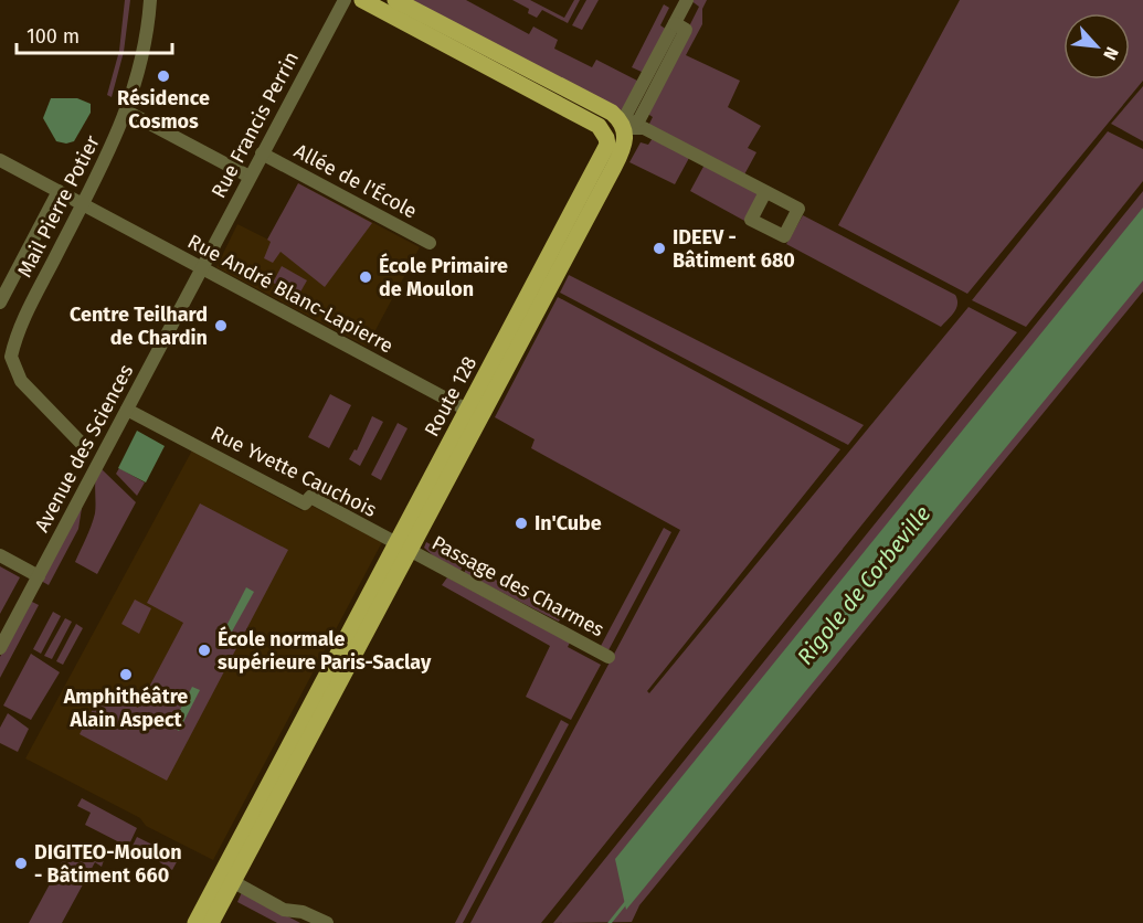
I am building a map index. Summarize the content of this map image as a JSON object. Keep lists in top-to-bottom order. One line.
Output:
{"streets":{"main road":["Route 128"],"street":["Rue Francis Perrin","Allée de l'École","Mail Pierre Potier","Rue André Blanc-Lapierre","Avenue des Sciences","Rue Yvette Cauchois","Passage des Charmes"]},"crossings":[["Rue Francis Perrin","Allée de l'École"],["Rue Francis Perrin","Rue André Blanc-Lapierre"],["Rue Francis Perrin","Avenue des Sciences"],["Mail Pierre Potier","Rue André Blanc-Lapierre"],["Rue André Blanc-Lapierre","Route 128"],["Rue André Blanc-Lapierre","Avenue des Sciences"],["Route 128","Rue Yvette Cauchois"],["Route 128","Passage des Charmes"],["Avenue des Sciences","Rue Yvette Cauchois"],["Rue Yvette Cauchois","Passage des Charmes"]],"water":["Rigole de Corbeville"],"places":["Résidence Cosmos","IDEEV - Bâtiment 680","École Primaire de Moulon","Centre Teilhard de Chardin","In'Cube","École normale supérieure Paris-Saclay","Amphithéâtre Alain Aspect","DIGITEO-Moulon - Bâtiment 660"],"scale_bar":"100 m","north":"bottom right"}
